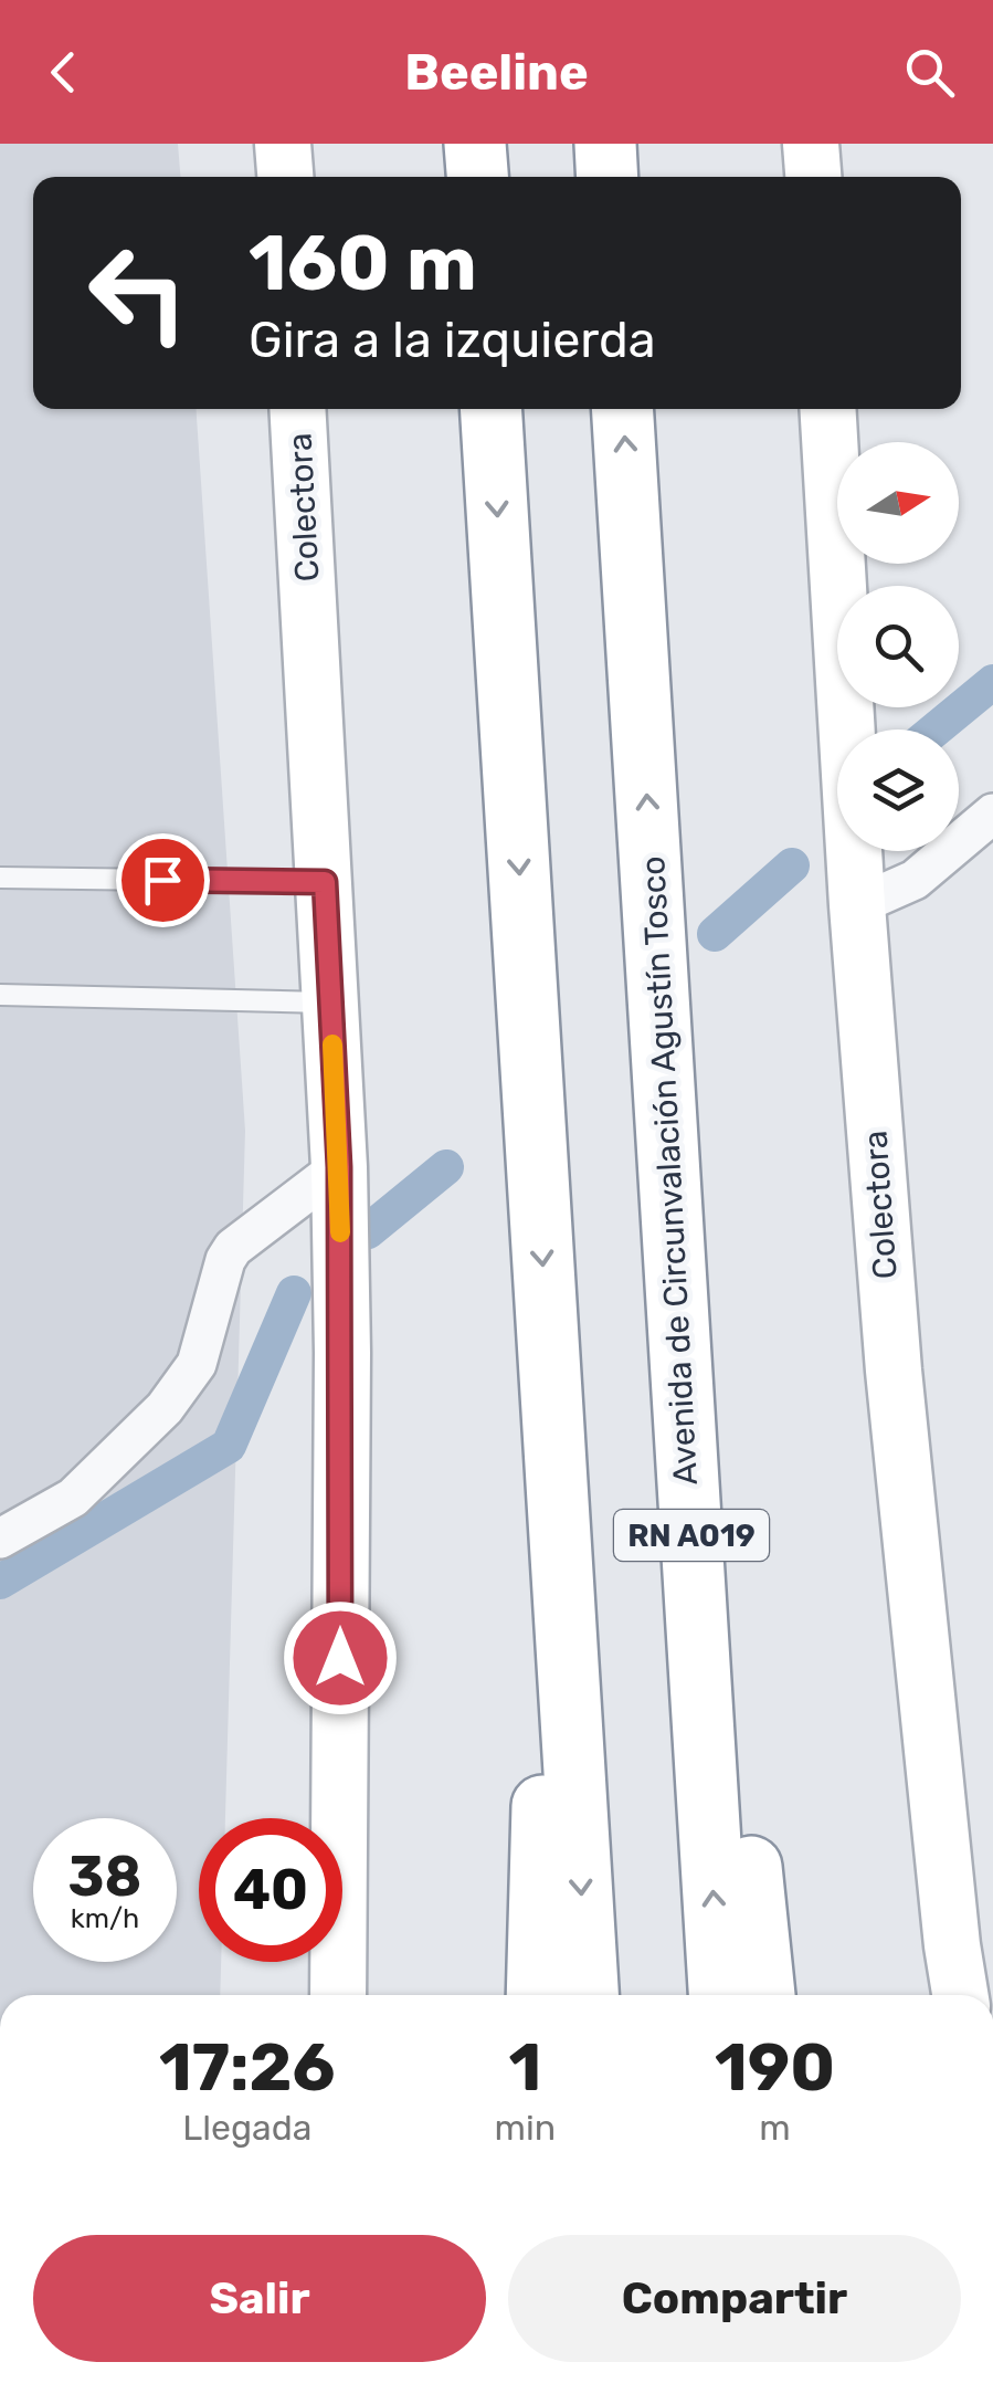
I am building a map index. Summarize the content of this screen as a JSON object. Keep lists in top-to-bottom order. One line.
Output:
{"streets":{"highway":["Avenida de Circunvalación Agustín Tosco","RN A019"],"street":["Colectora"]},"north":"right","page":{"header":"Beeline","turn":["160 m","Gira a la izquierda"],"speed":"38 km/h","limit":"40","eta":["17:26","Llegada","1","min","190","m"],"buttons":["Salir","Compartir"]}}
